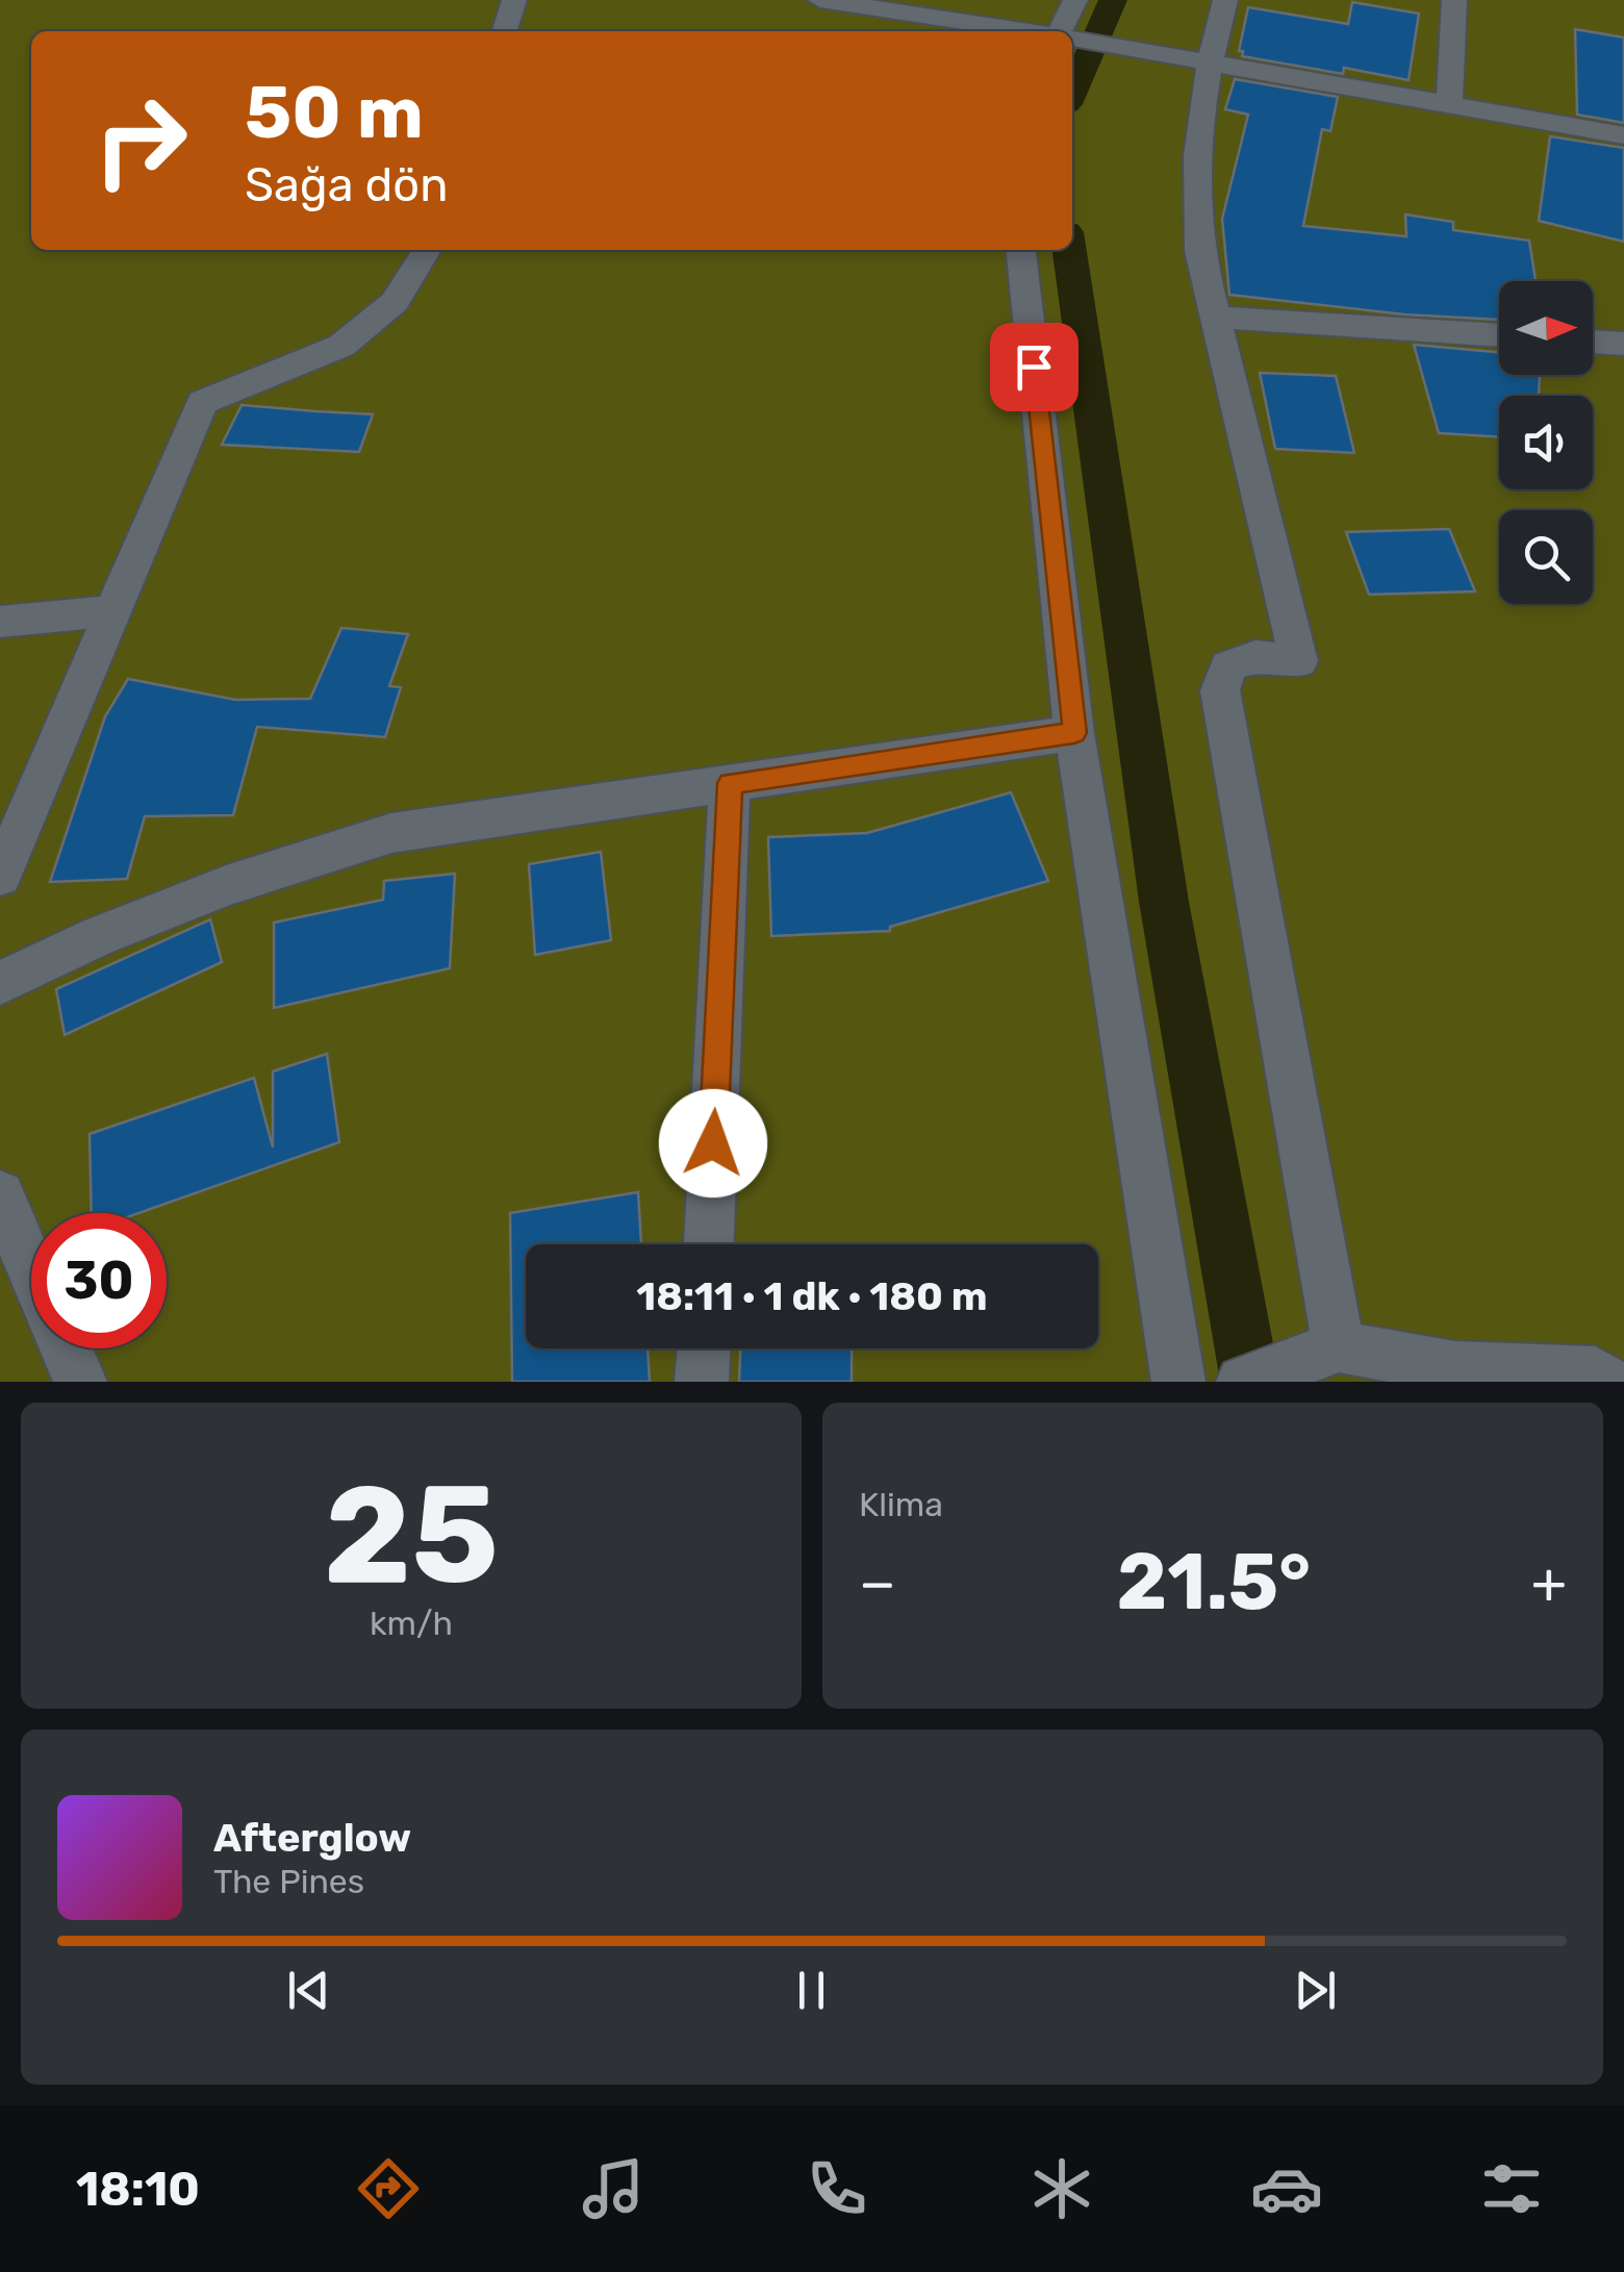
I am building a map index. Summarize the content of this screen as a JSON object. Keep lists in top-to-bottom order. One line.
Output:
{"north":"right","page":{"turn":["50 m","Sağa dön"],"limit":"30","trip":"18:11 · 1 dk · 180 m","tile":[["25","km/h"],"Klima"],"heat":["−","21.5°","+"],"song":["Afterglow","The Pines"],"tabs":"18:10"}}
